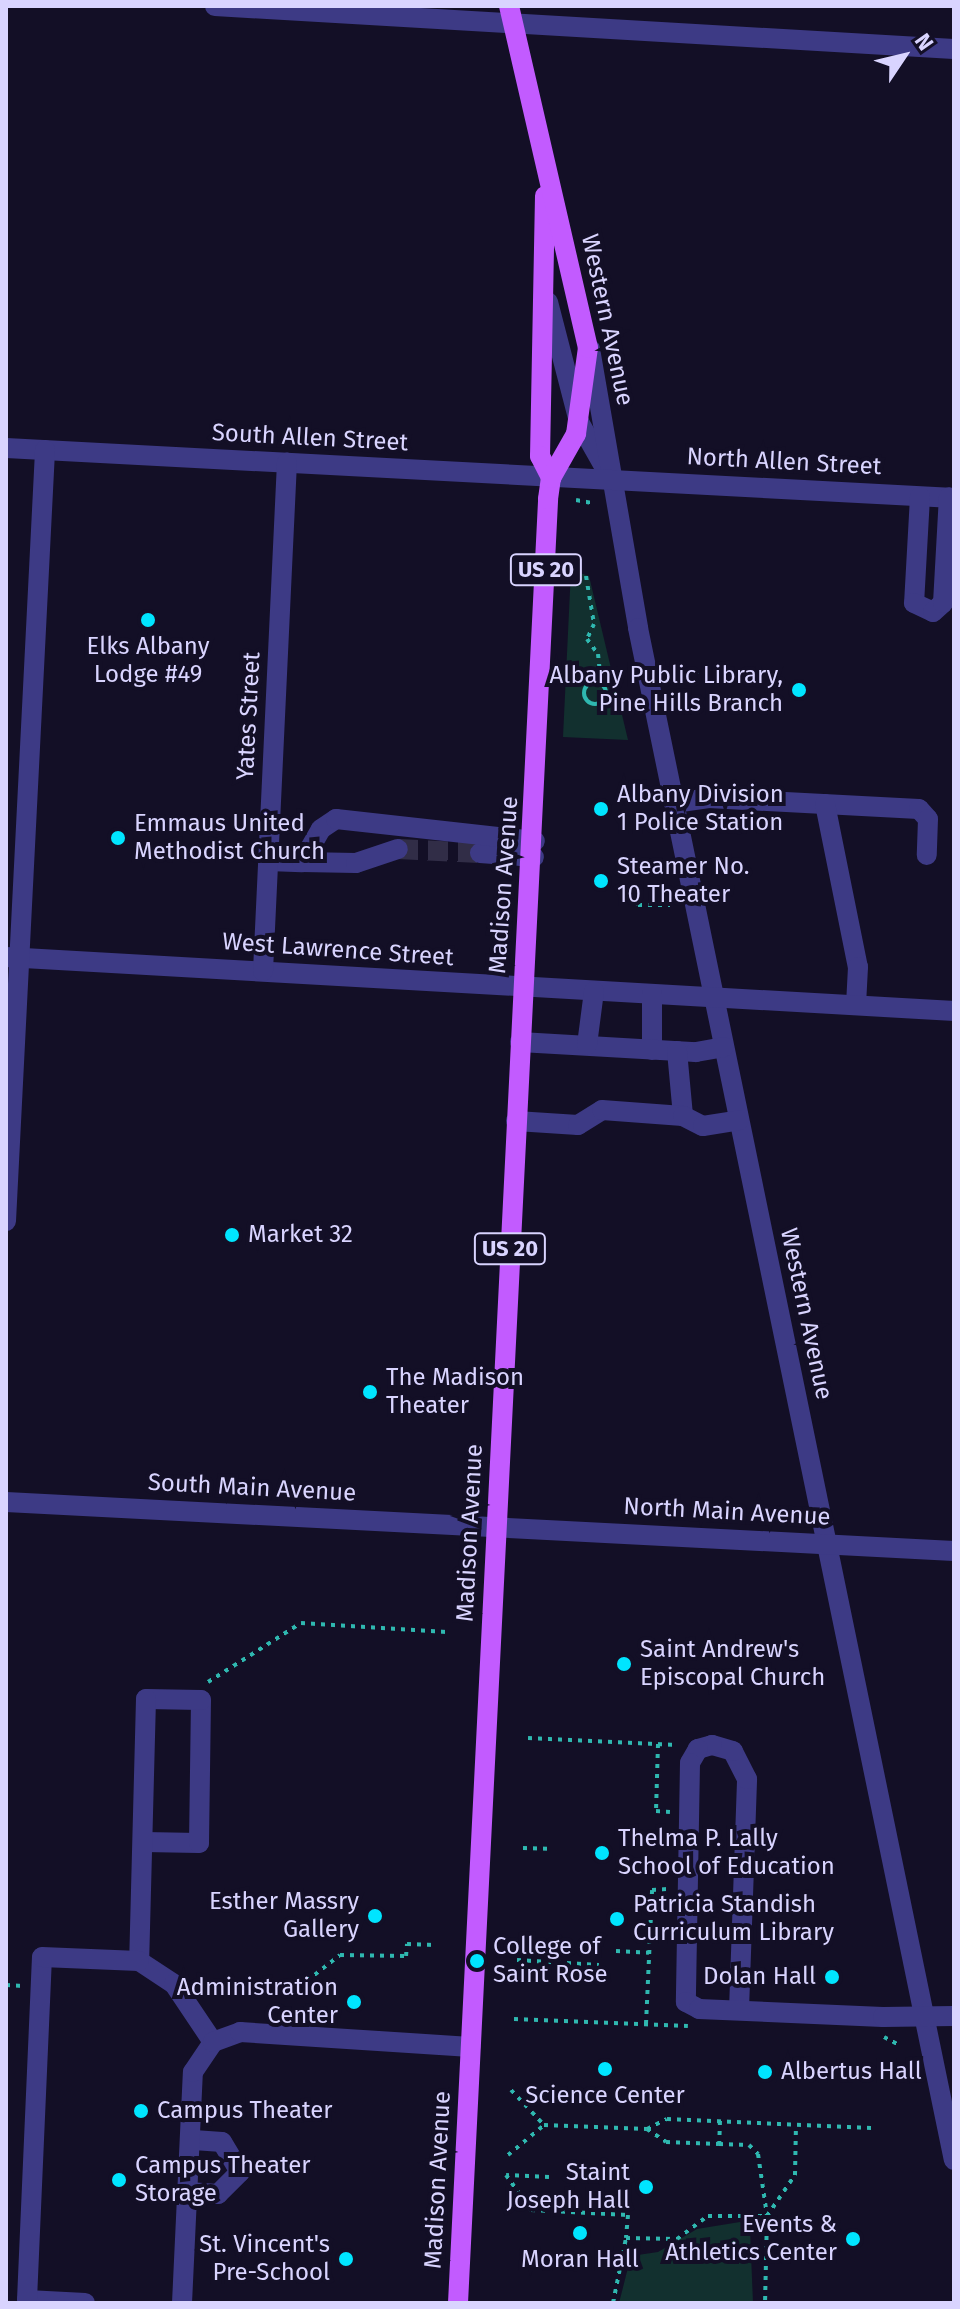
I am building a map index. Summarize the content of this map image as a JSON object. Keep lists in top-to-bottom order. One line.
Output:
{"streets":{"main road":["Western Avenue","US 20","Madison Avenue"],"street":["South Allen Street","North Allen Street","Yates Street","West Lawrence Street","South Main Avenue","North Main Avenue"]},"crossings":[["Western Avenue","South Allen Street"],["Western Avenue","North Allen Street"],["Western Avenue","Madison Avenue"],["Western Avenue","West Lawrence Street"],["Western Avenue","North Main Avenue"],["South Allen Street","North Allen Street"],["South Allen Street","Yates Street"],["South Allen Street","Madison Avenue"],["Yates Street","West Lawrence Street"],["Madison Avenue","West Lawrence Street"],["Madison Avenue","South Main Avenue"],["Madison Avenue","North Main Avenue"],["South Main Avenue","North Main Avenue"]],"places":["Elks Albany Lodge #49","Albany Public Library, Pine Hills Branch","Albany Division 1 Police Station","Emmaus United Methodist Church","Steamer No. 10 Theater","Market 32","The Madison Theater","Saint Andrew's Episcopal Church","Thelma P. Lally School of Education","Esther Massry Gallery","Patricia Standish Curriculum Library","College of Saint Rose","Dolan Hall","Administration Center","Science Center","Albertus Hall","Campus Theater","Campus Theater Storage","Staint Joseph Hall","Moran Hall","Events & Athletics Center","St. Vincent's Pre-School"],"north":"top right"}
